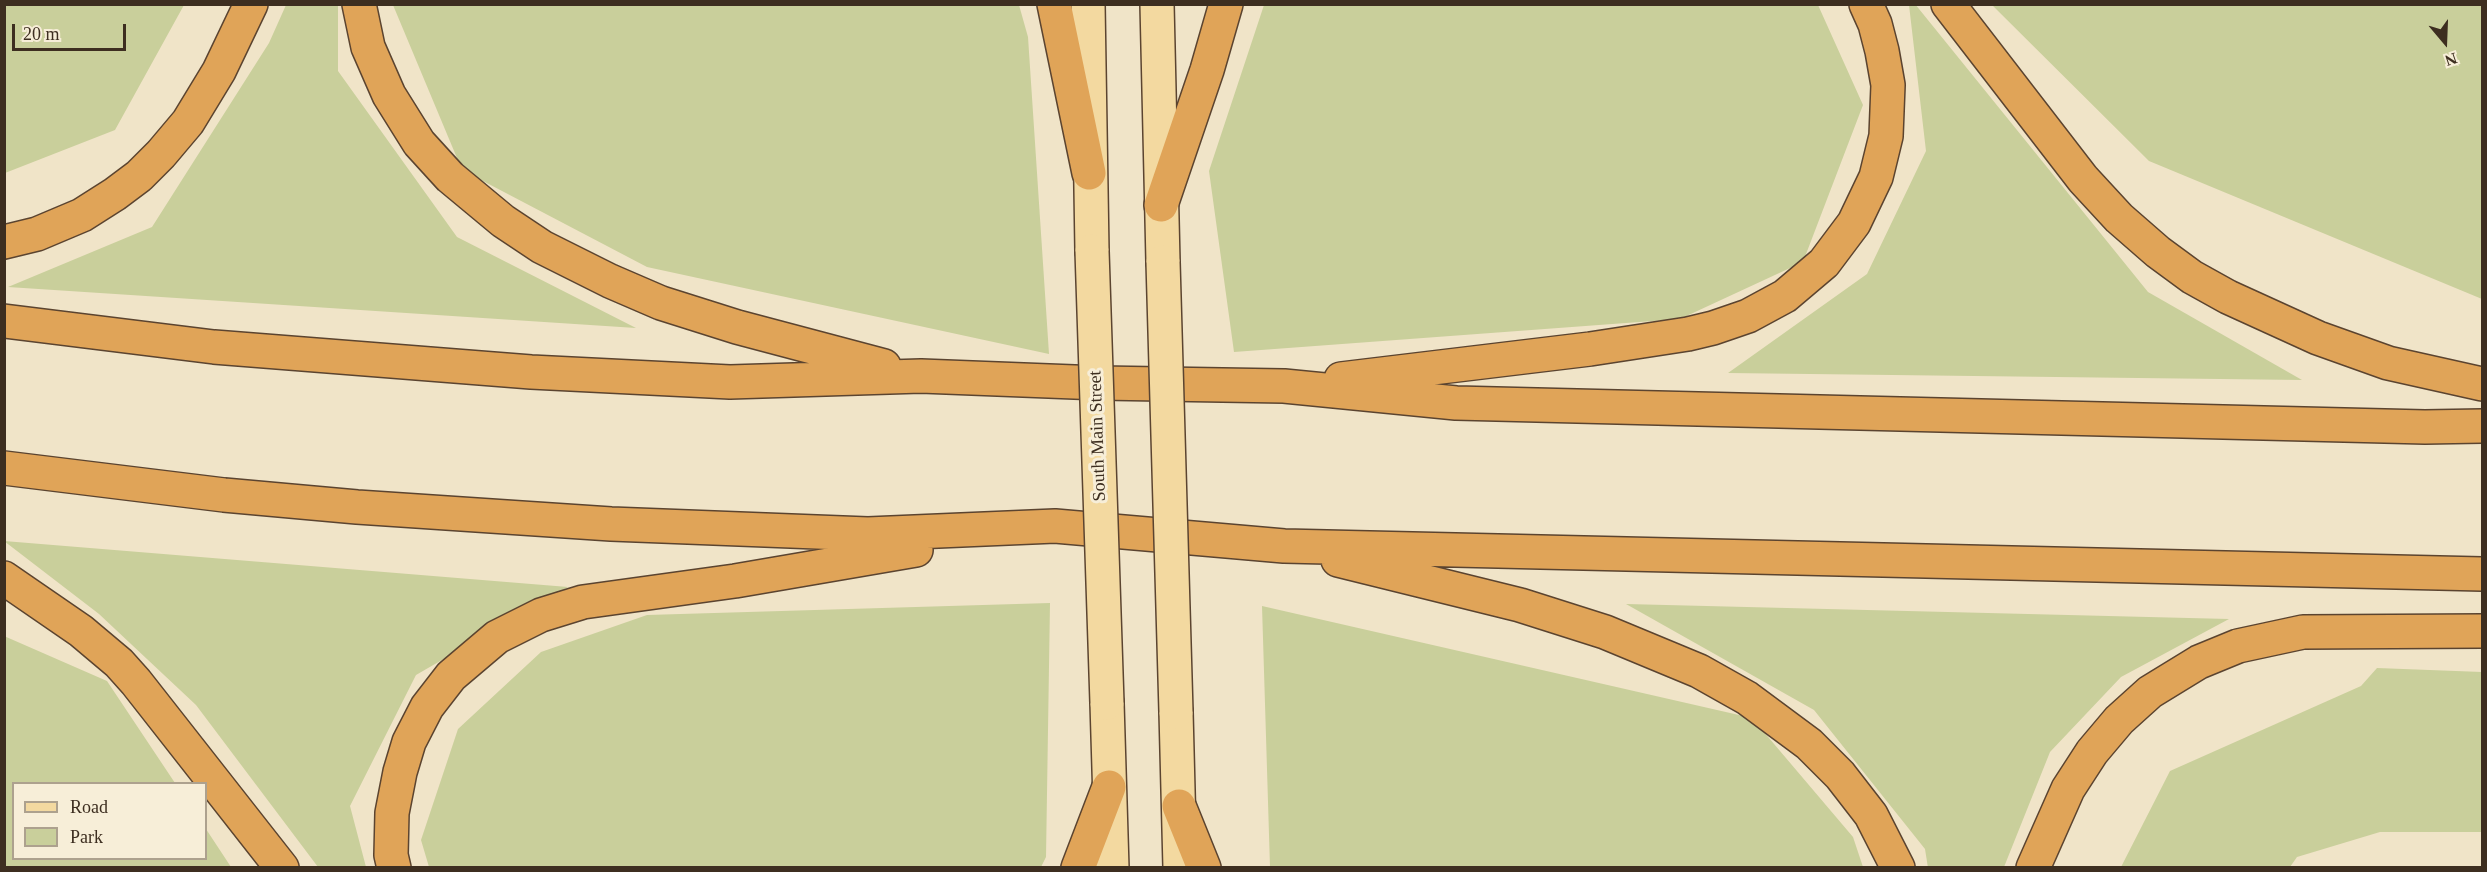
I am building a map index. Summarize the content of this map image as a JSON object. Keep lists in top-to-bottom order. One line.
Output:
{"streets":{"main road":["South Main Street"]},"legend":["Road","Park"],"scale_bar":"20 m","north":"bottom"}
